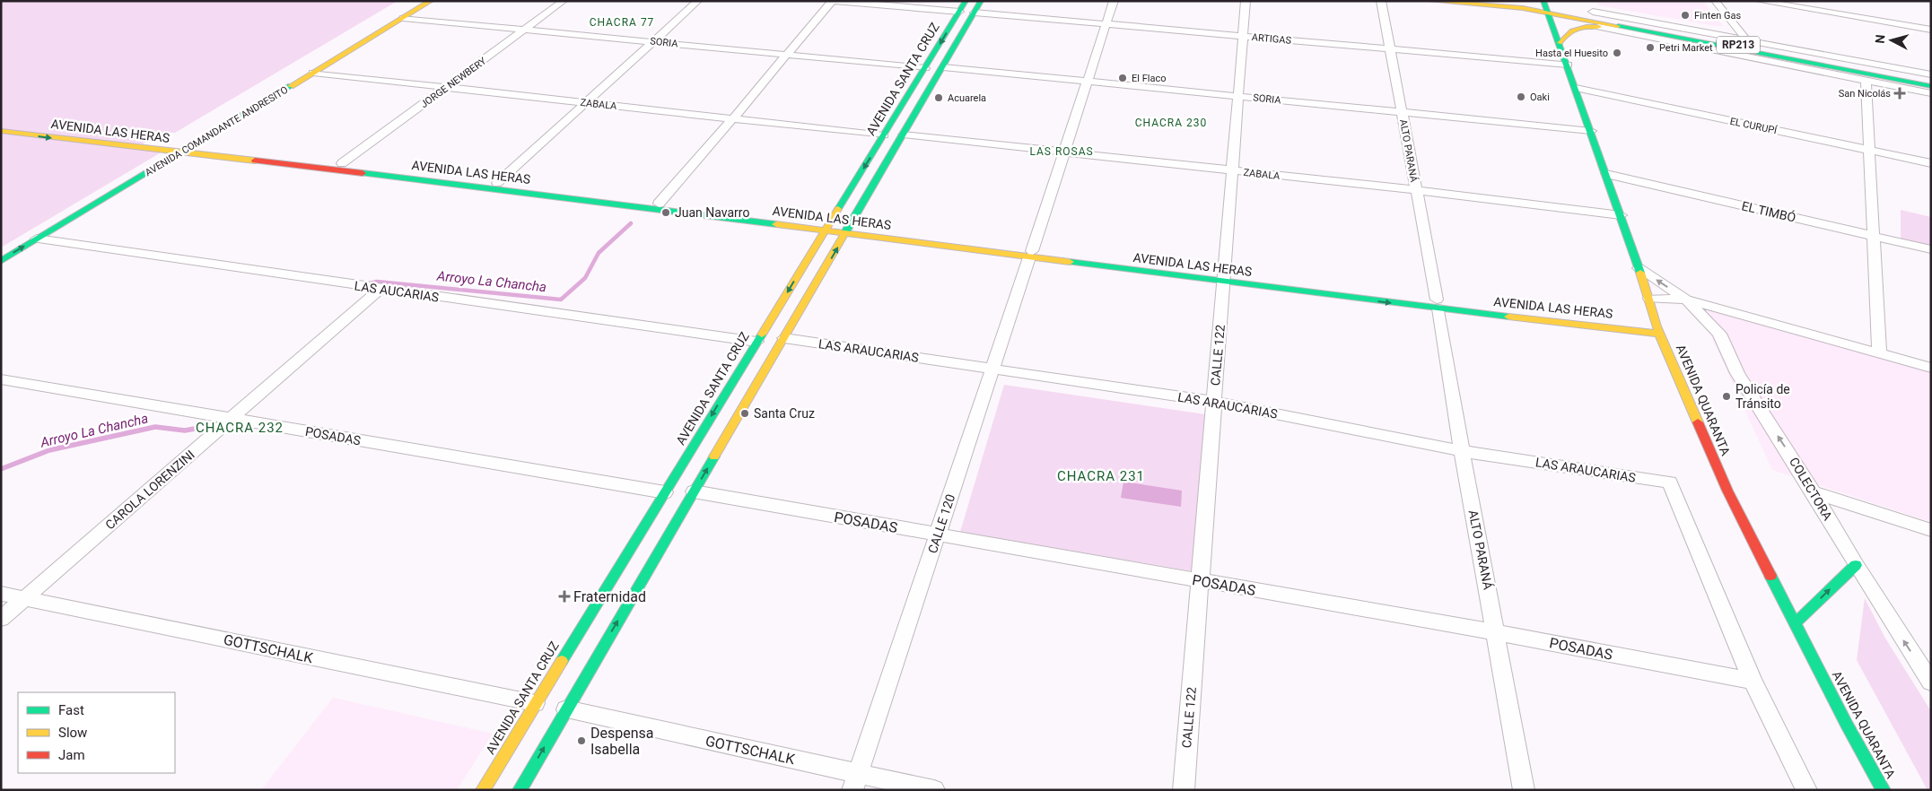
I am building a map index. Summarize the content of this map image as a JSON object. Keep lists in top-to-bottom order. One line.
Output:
{"streets":{"main road":["RP213","AVENIDA SANTA CRUZ","AVENIDA LAS HERAS","AVENIDA COMANDANTE ANDRESITO","AVENIDA QUARANTA"],"street":["ARTIGAS","SORIA","JORGE NEWBERY","ZABALA","EL CURUPÍ","ALTO PARANÁ","EL TIMBÓ","LAS AUCARIAS","LAS ARAUCARIAS","CALLE 122","POSADAS","COLECTORA","CAROLA LORENZINI","CALLE 120","GOTTSCHALK"]},"crossings":[["ARTIGAS","ALTO PARANÁ"],["ARTIGAS","CALLE 122"],["ARTIGAS","AVENIDA QUARANTA"],["ARTIGAS","CALLE 120"],["SORIA","AVENIDA SANTA CRUZ"],["SORIA","JORGE NEWBERY"],["SORIA","AVENIDA COMANDANTE ANDRESITO"],["SORIA","ALTO PARANÁ"],["SORIA","CALLE 122"],["SORIA","AVENIDA QUARANTA"],["SORIA","CALLE 120"],["RP213","AVENIDA QUARANTA"],["AVENIDA SANTA CRUZ","ZABALA"],["AVENIDA SANTA CRUZ","AVENIDA LAS HERAS"],["AVENIDA SANTA CRUZ","LAS AUCARIAS"],["AVENIDA SANTA CRUZ","POSADAS"],["AVENIDA SANTA CRUZ","GOTTSCHALK"],["JORGE NEWBERY","ZABALA"],["JORGE NEWBERY","AVENIDA LAS HERAS"],["ZABALA","AVENIDA COMANDANTE ANDRESITO"],["ZABALA","ALTO PARANÁ"],["ZABALA","CALLE 122"],["ZABALA","AVENIDA QUARANTA"],["ZABALA","CALLE 120"],["EL CURUPÍ","AVENIDA QUARANTA"],["AVENIDA LAS HERAS","AVENIDA COMANDANTE ANDRESITO"],["AVENIDA LAS HERAS","ALTO PARANÁ"],["AVENIDA LAS HERAS","CALLE 122"],["AVENIDA LAS HERAS","AVENIDA QUARANTA"],["AVENIDA LAS HERAS","CALLE 120"],["AVENIDA COMANDANTE ANDRESITO","LAS AUCARIAS"],["ALTO PARANÁ","LAS ARAUCARIAS"],["ALTO PARANÁ","POSADAS"],["EL TIMBÓ","AVENIDA QUARANTA"],["LAS AUCARIAS","CAROLA LORENZINI"],["LAS ARAUCARIAS","CALLE 122"],["LAS ARAUCARIAS","CALLE 120"],["CALLE 122","POSADAS"],["AVENIDA QUARANTA","COLECTORA"],["POSADAS","CAROLA LORENZINI"],["POSADAS","CALLE 120"],["CAROLA LORENZINI","GOTTSCHALK"],["CALLE 120","GOTTSCHALK"]],"one_way":["COLECTORA"],"districts":["CHACRA 77","CHACRA 230","LAS ROSAS","CHACRA 232","CHACRA 231"],"water":["Arroyo La Chancha"],"places":{"other":["Finten Gas","Petri Market","Hasta el Huesito","El Flaco","Oaki","Acuarela","Juan Navarro","Policía de Tránsito","Santa Cruz","Despensa Isabella"],"health":["San Nicolás","Fraternidad"]},"legend":["Fast","Slow","Jam"],"north":"left"}
